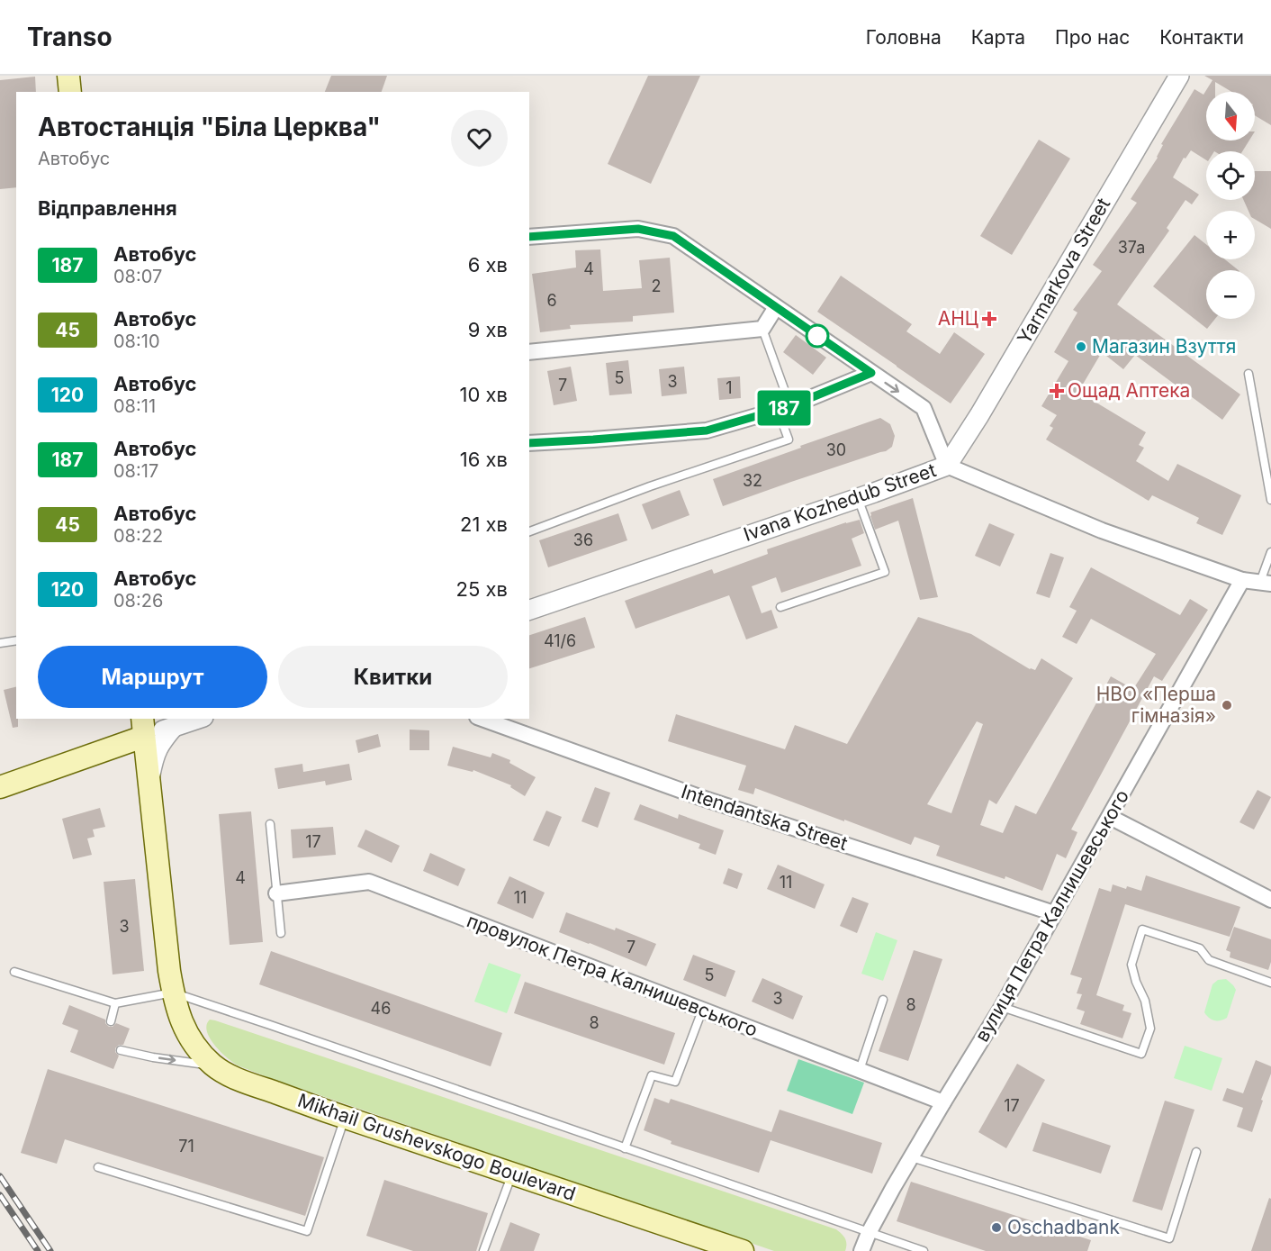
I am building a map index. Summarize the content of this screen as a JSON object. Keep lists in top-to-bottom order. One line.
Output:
{"streets":{"main road":["Mikhail Grushevskogo Boulevard"],"street":["Yarmarkova Street","Ivana Kozhedub Street","Intendantska Street","вулиця Петра Калнишевського","провулок Петра Калнишевського"]},"crossings":[["Yarmarkova Street","Ivana Kozhedub Street"],["Ivana Kozhedub Street","вулиця Петра Калнишевського"],["Intendantska Street","вулиця Петра Калнишевського"],["вулиця Петра Калнишевського","провулок Петра Калнишевського"]],"places":{"health":["АНЦ","Ощад Аптека"],"other":["Магазин Взуття","НВО «Перша гімназія»","Oschadbank"]},"lines":["bus line 187"],"house_numbers":["37а","4","2","6","5","3","7","1","30","32","36","41/6","17","4","11","11","3","7","5","3","8","46","8","17","71"],"north":"bottom","page":{"header":"Transo","nav":["Головна","Карта","Про нас","Контакти"],"on_map":"187","map_buttons":["+","−"],"heading":[["Автостанція \"Біла Церква\"","Автобус"],"Відправлення"],"list":[{"mark":"187","name":"Автобус","note":"08:07","value":"6 хв"},{"mark":"45","name":"Автобус","note":"08:10","value":"9 хв"},{"mark":"120","name":"Автобус","note":"08:11","value":"10 хв"},{"mark":"187","name":"Автобус","note":"08:17","value":"16 хв"},{"mark":"45","name":"Автобус","note":"08:22","value":"21 хв"},{"mark":"120","name":"Автобус","note":"08:26","value":"25 хв"}],"buttons":["Маршрут","Квитки"]}}
